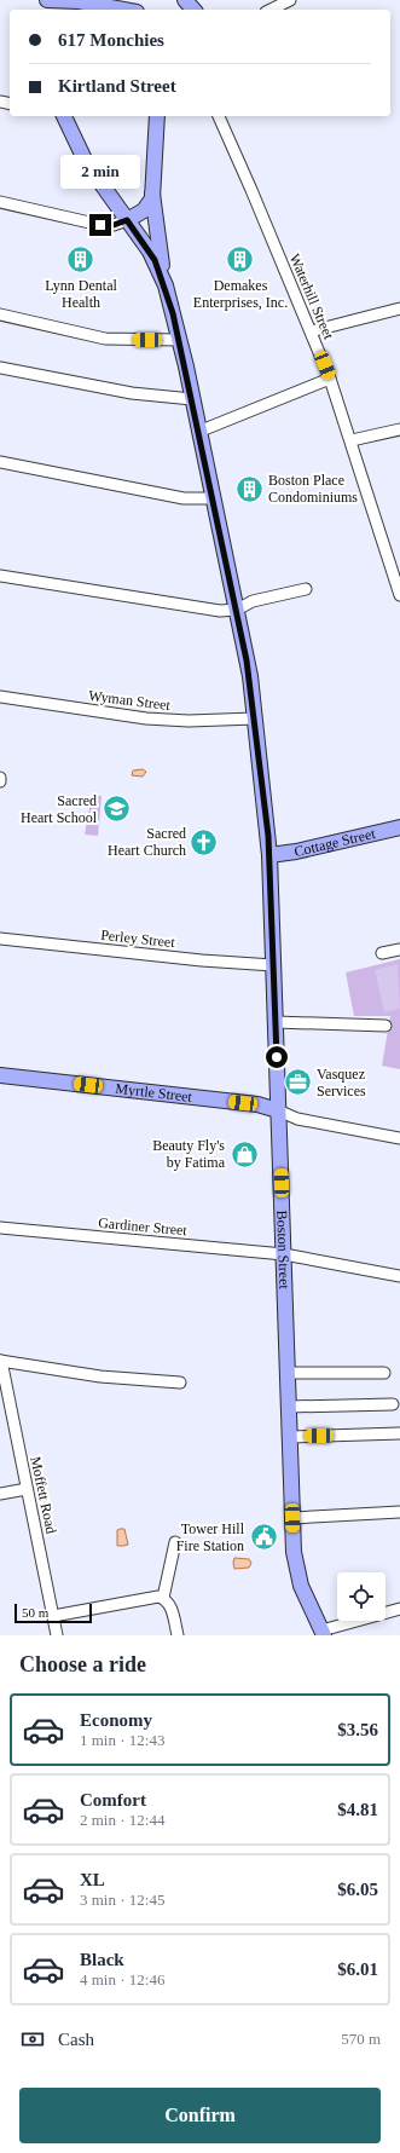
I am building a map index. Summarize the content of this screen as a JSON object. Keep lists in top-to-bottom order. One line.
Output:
{"streets":{"main road":["Cottage Street","Myrtle Street","Boston Street"],"street":["Waterhill Street","Wyman Street","Perley Street","Gardiner Street","Moffett Road"]},"crossings":[["Wyman Street","Boston Street"],["Cottage Street","Boston Street"],["Perley Street","Boston Street"],["Myrtle Street","Boston Street"],["Gardiner Street","Boston Street"]],"places":{"building":["Lynn Dental Health","Demakes Enterprises, Inc.","Boston Place Condominiums"],"school or university":["Sacred Heart School"],"church":["Sacred Heart Church"],"office":["Vasquez Services"],"shop":["Beauty Fly's by Fatima"],"public building":["Tower Hill Fire Station"]},"scale_bar":"50 m","page":{"banner":["617 Monchies","Kirtland Street"],"bubble":"2 min","scale":"50 m","heading":"Choose a ride","list":[{"name":"Economy","note":"1 min · 12:43","value":"$3.56"},{"name":"Comfort","note":"2 min · 12:44","value":"$4.81"},{"name":"XL","note":"3 min · 12:45","value":"$6.05"},{"name":"Black","note":"4 min · 12:46","value":"$6.01"}],"pay":["Cash","570 m"],"buttons":"Confirm"}}
